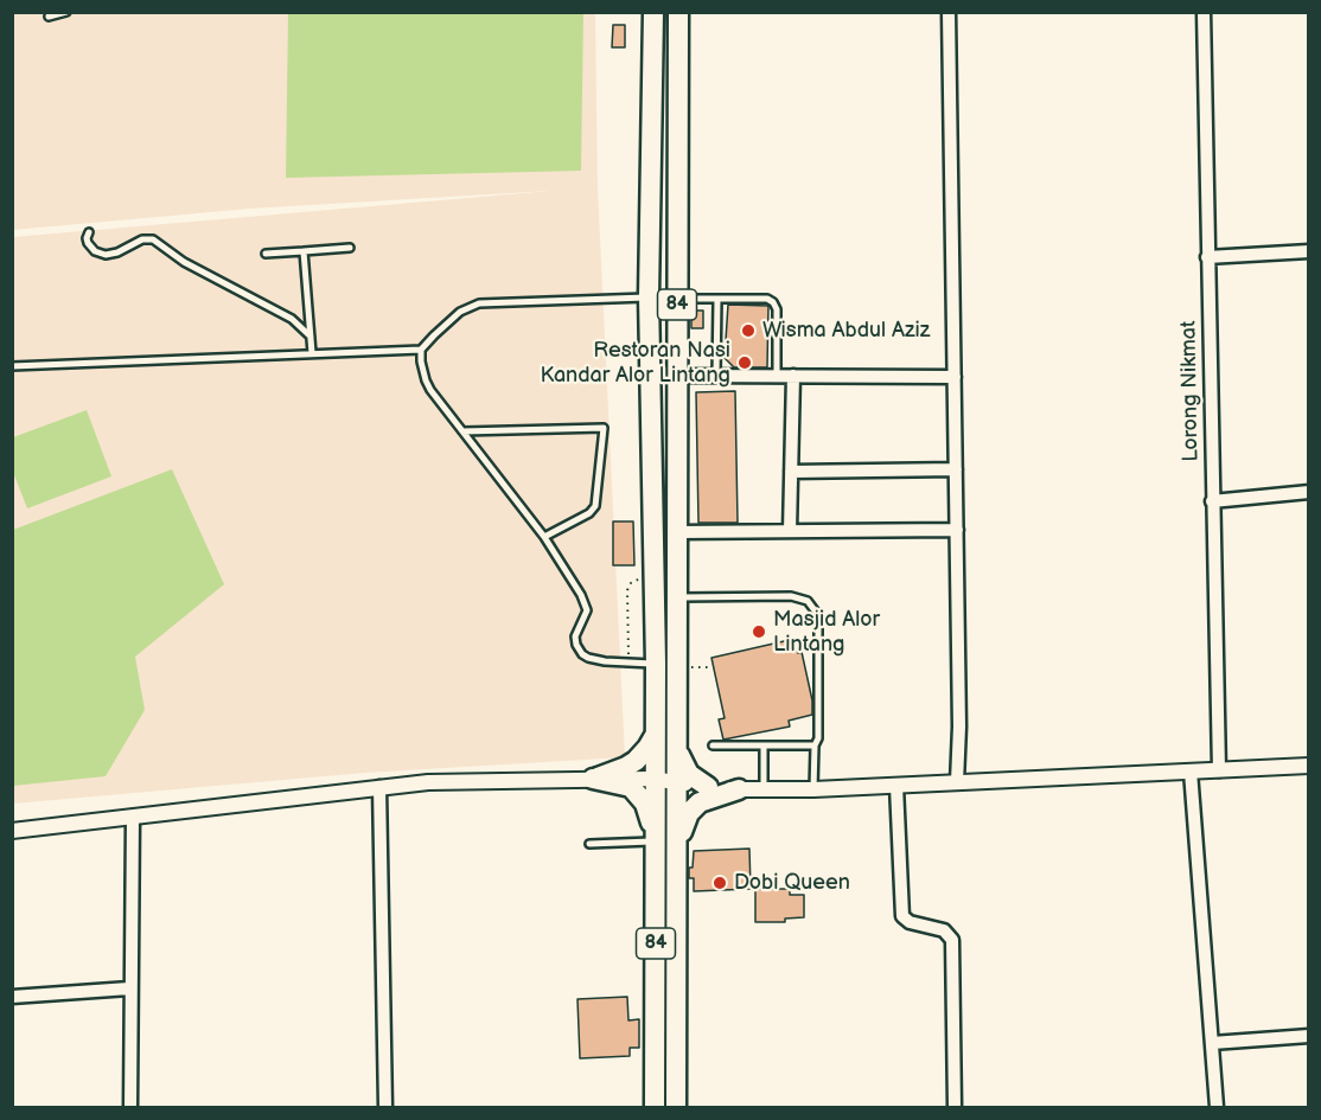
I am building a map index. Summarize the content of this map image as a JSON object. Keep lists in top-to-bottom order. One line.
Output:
{"streets":{"main road":["84"],"street":["Lorong Nikmat"]},"places":["Wisma Abdul Aziz","Restoran Nasi Kandar Alor Lintang","Masjid Alor Lintang","Dobi Queen"]}
